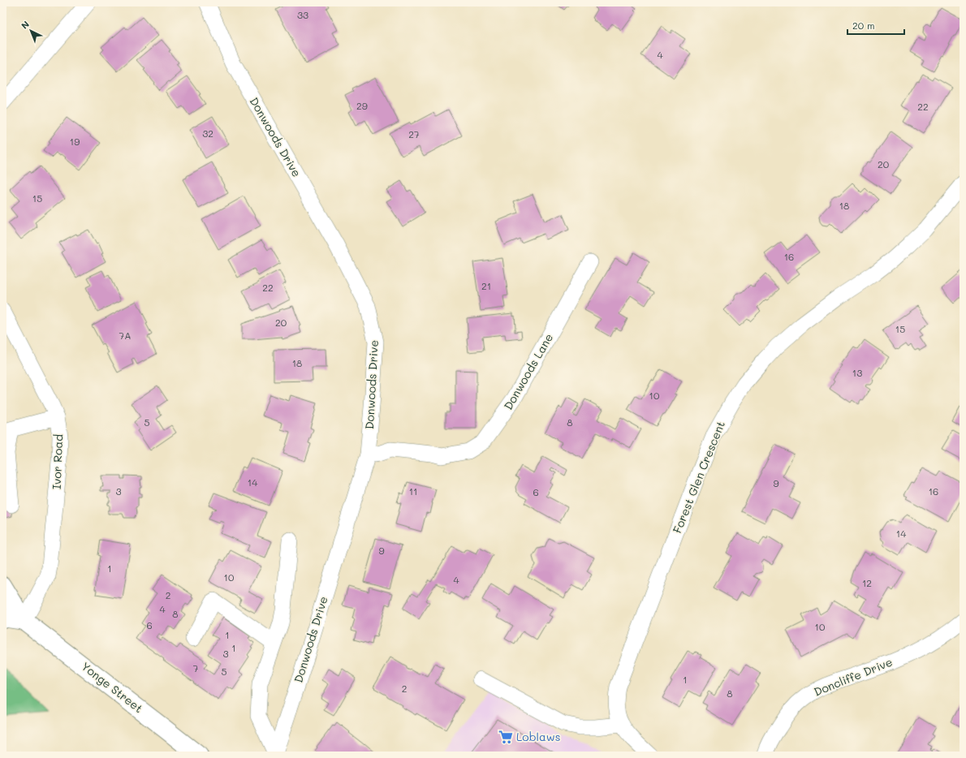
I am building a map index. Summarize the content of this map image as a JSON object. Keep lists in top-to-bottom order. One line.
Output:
{"streets":{"main road":["Yonge Street"],"street":["Donwoods Drive","Donwoods Lane","Ivor Road","Forest Glen Crescent","Doncliffe Drive"]},"crossings":[["Donwoods Drive","Donwoods Lane"],["Ivor Road","Yonge Street"]],"places":{"supermarket":["Loblaws"]},"house_numbers":["33","4","29","22","32","27","19","20","15","18","16","21","22","20","15","7A","18","13","10","5","8","14","9","3","11","16","6","14","9","1","10","4","12","2","4","8","6","10","1","1","3","7","5","1","2","8"],"scale_bar":"20 m","north":"top left"}
